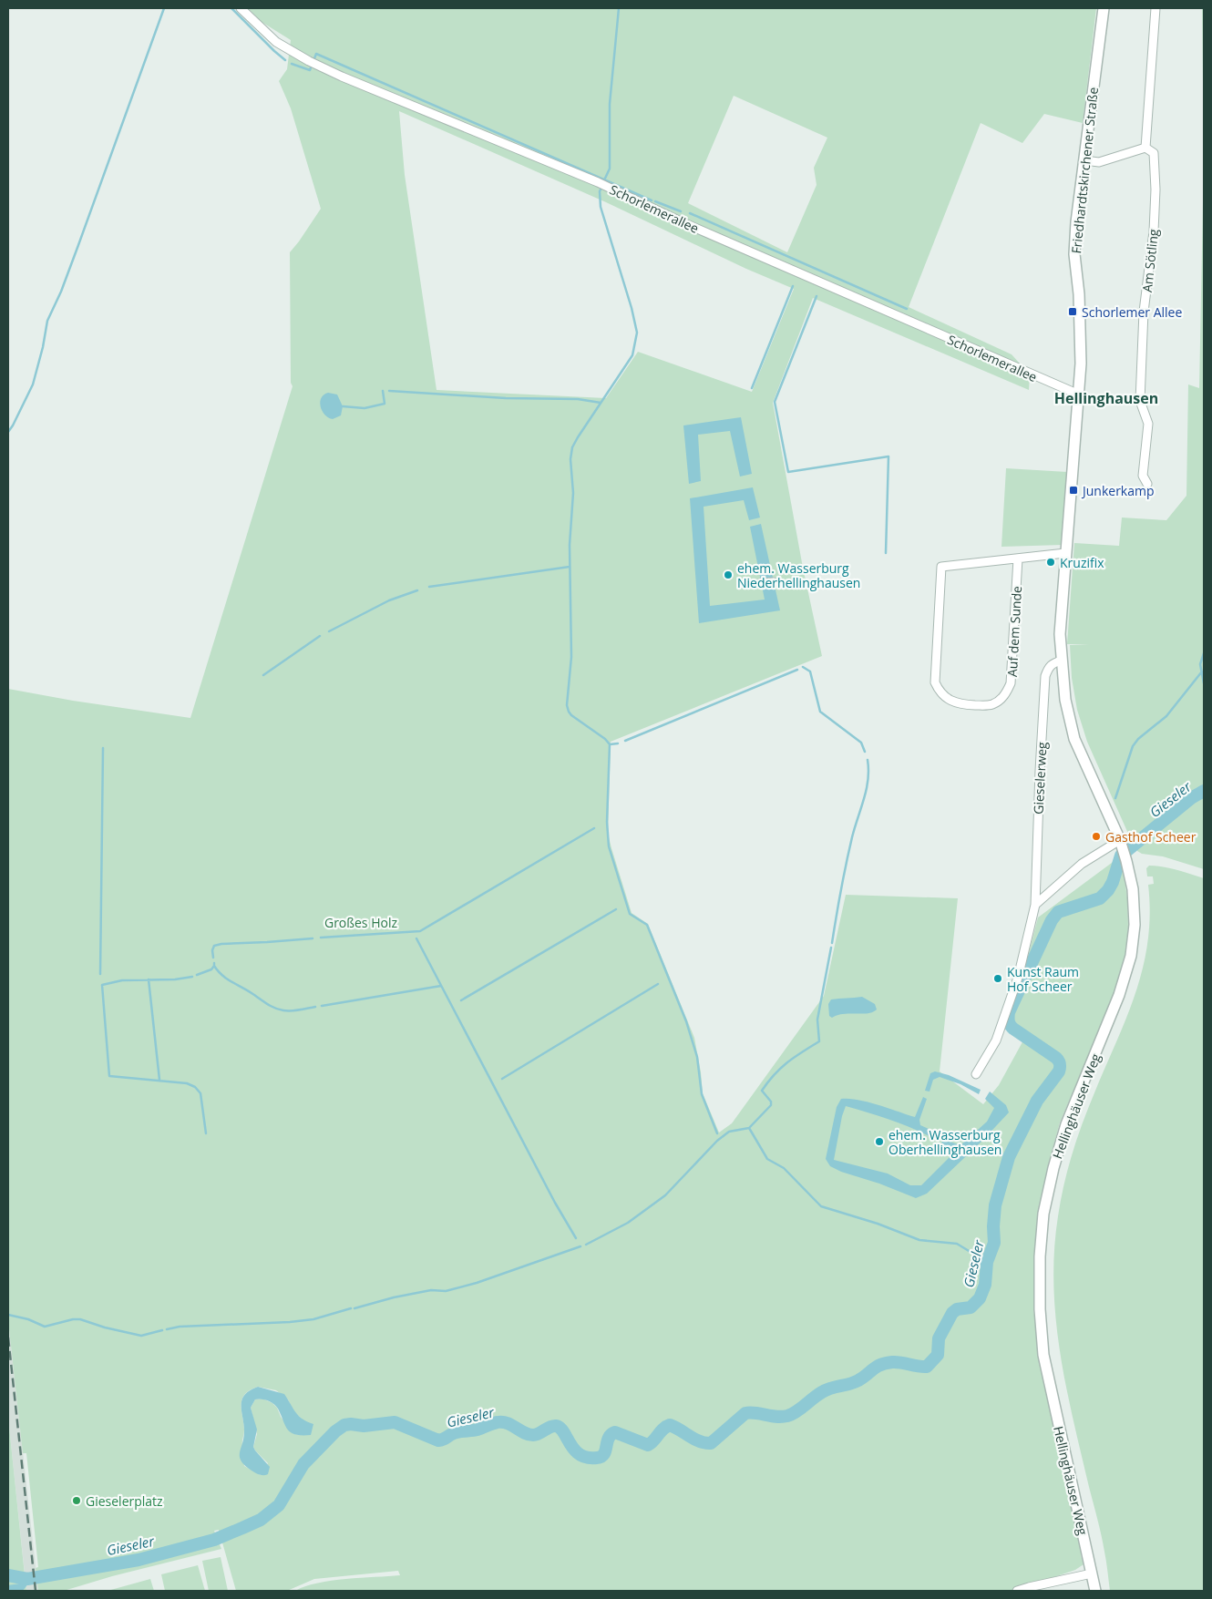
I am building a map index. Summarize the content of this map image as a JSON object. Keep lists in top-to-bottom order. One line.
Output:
{"streets":{"street":["Friedhardtskirchener Straße","Schorlemerallee","Am Sötling","Auf dem Sunde","Gieselerweg","Hellinghäuser Weg"]},"crossings":[["Friedhardtskirchener Straße","Schorlemerallee"],["Friedhardtskirchener Straße","Gieselerweg"],["Friedhardtskirchener Straße","Hellinghäuser Weg"]],"districts":["Hellinghausen"],"water":["Gieseler"],"parks":["Großes Holz"],"places":{"transit":["Schorlemer Allee","Junkerkamp"],"other":["Kruzifix","ehem. Wasserburg Niederhellinghausen","Gasthof Scheer","Kunst Raum Hof Scheer","ehem. Wasserburg Oberhellinghausen","Gieselerplatz"]}}
